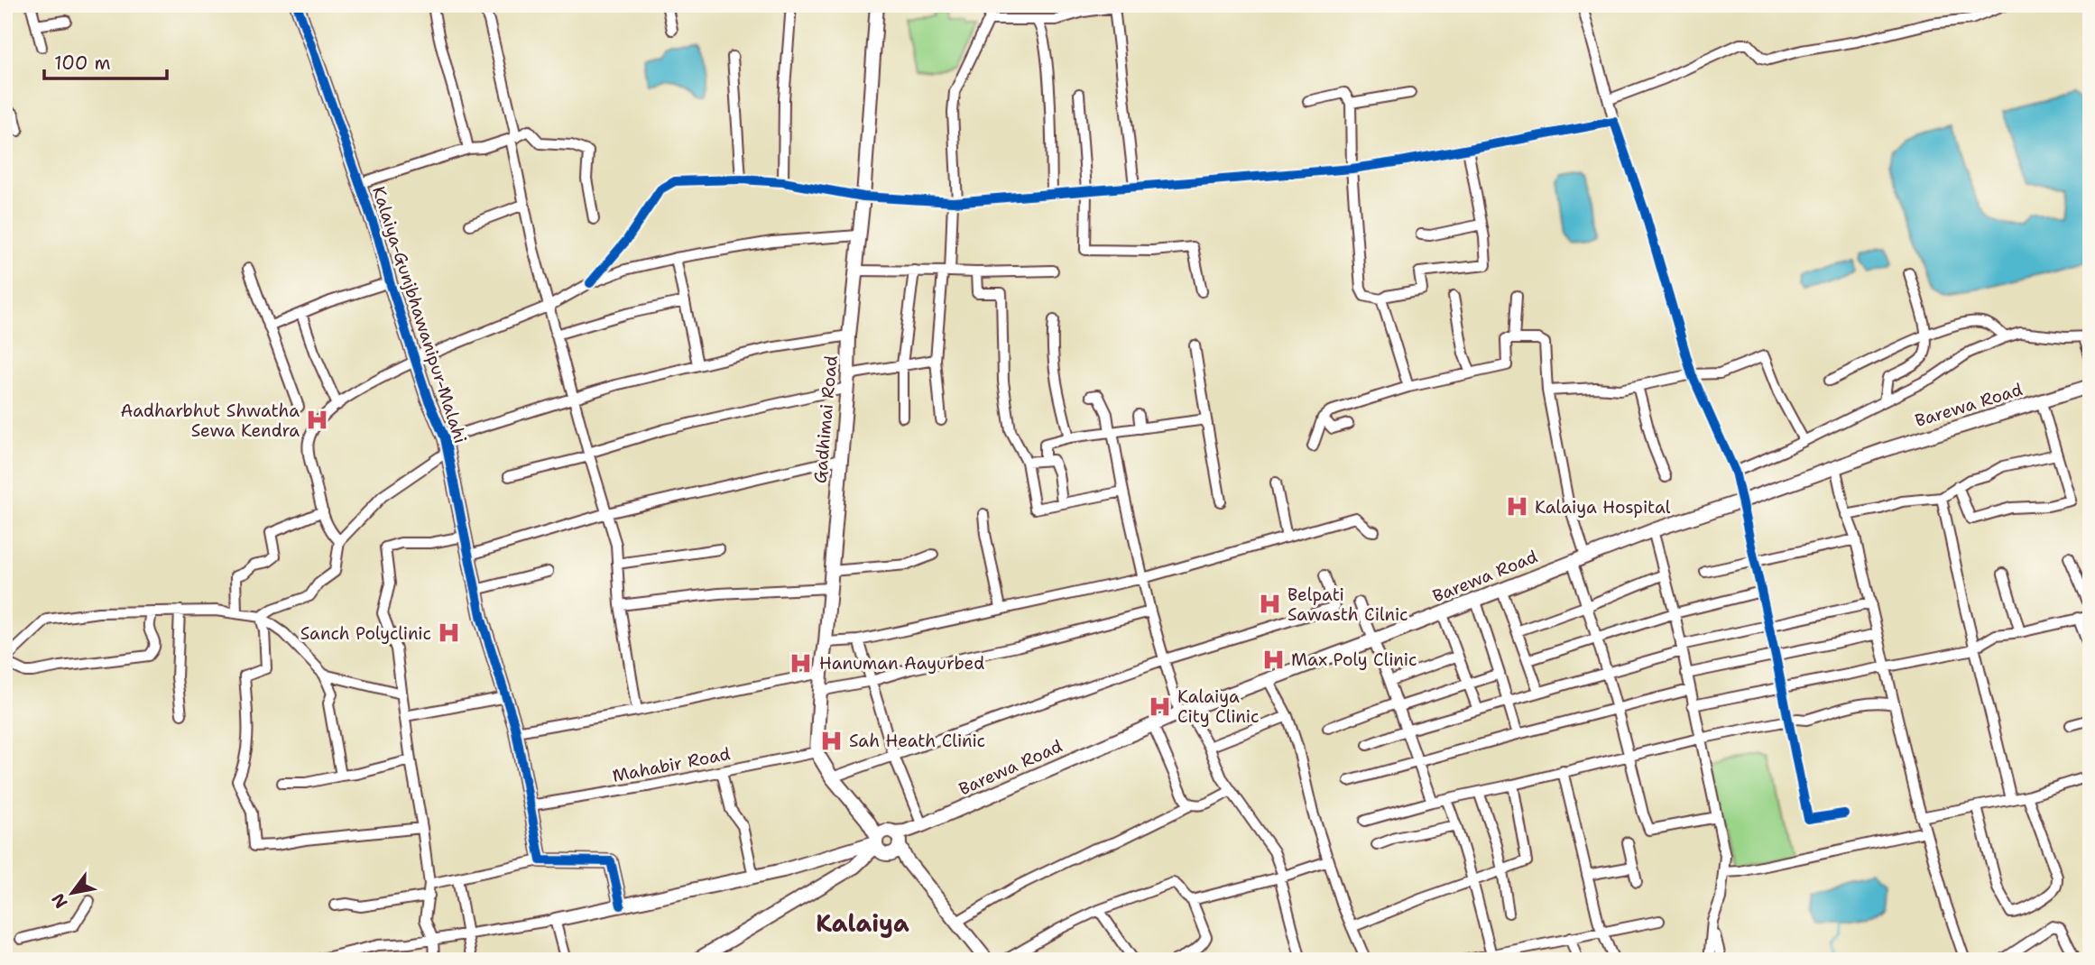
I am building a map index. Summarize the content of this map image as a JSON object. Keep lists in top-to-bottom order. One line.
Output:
{"streets":{"street":["Kalaiya-Gunjbhawanipur-Malahi","Barewa Road","Gadhimai Road","Mahabir Road"]},"crossings":[["Kalaiya-Gunjbhawanipur-Malahi","Mahabir Road"],["Gadhimai Road","Mahabir Road"]],"districts":["Kalaiya"],"places":{"hospital":["Aadharbhut Shwatha Sewa Kendra","Kalaiya Hospital","Belpati Sawasth Cilnic","Sanch Polyclinic","Max Poly Clinic","Hanuman Aayurbed","Kalaiya City Clinic","Sah Heath Clinic"]},"scale_bar":"100 m","north":"bottom left"}
